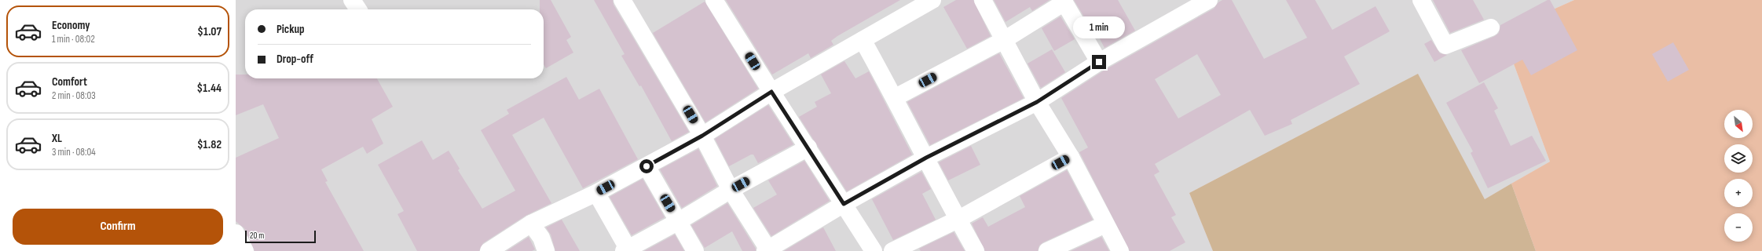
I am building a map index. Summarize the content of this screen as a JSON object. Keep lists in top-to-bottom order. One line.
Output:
{"scale_bar":"20 m","north":"bottom right","page":{"list":[{"name":"Economy","note":"1 min · 08:02","value":"$1.07"},{"name":"Comfort","note":"2 min · 08:03","value":"$1.44"},{"name":"XL","note":"3 min · 08:04","value":"$1.82"}],"banner":["Pickup","Drop-off"],"bubble":"1 min","map_buttons":["+","−"],"buttons":"Confirm","scale":"20 m"}}
